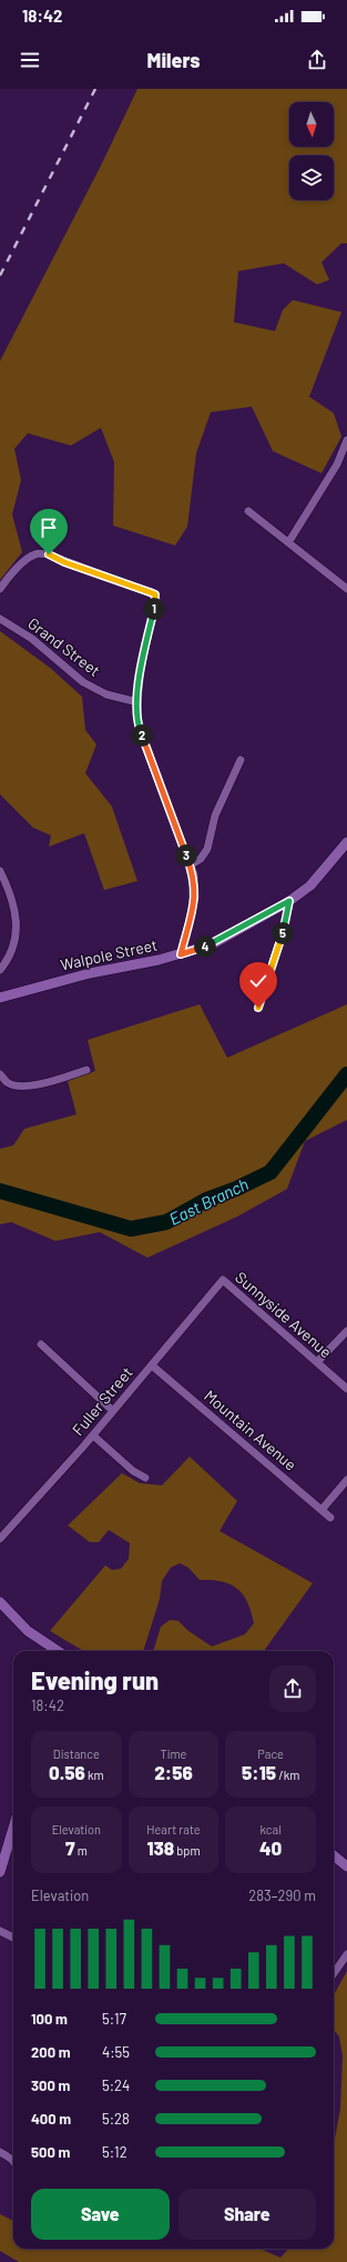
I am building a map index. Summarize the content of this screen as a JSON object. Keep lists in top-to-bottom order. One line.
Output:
{"streets":{"main road":["Walpole Street"],"street":["Grand Street","Sunnyside Avenue","Fuller Street","Mountain Avenue"]},"crossings":[["Sunnyside Avenue","Fuller Street"],["Fuller Street","Mountain Avenue"]],"water":["East Branch"],"north":"bottom","page":{"status":"18:42","header":"Milers","pins":["1","2","3","5","4"],"heading":["Evening run","18:42"],"stats":[["Distance","0.56 km"],["Time","2:56"],["Pace","5:15 /km"],["Elevation","7 m"],["Heart rate","138 bpm"],["kcal","40"]],"chart":["Elevation","283–290 m"],"list":[{"name":"100 m","note":"5:17"},{"name":"200 m","note":"4:55"},{"name":"300 m","note":"5:24"},{"name":"400 m","note":"5:28"},{"name":"500 m","note":"5:12"}],"buttons":["Save","Share"]}}
